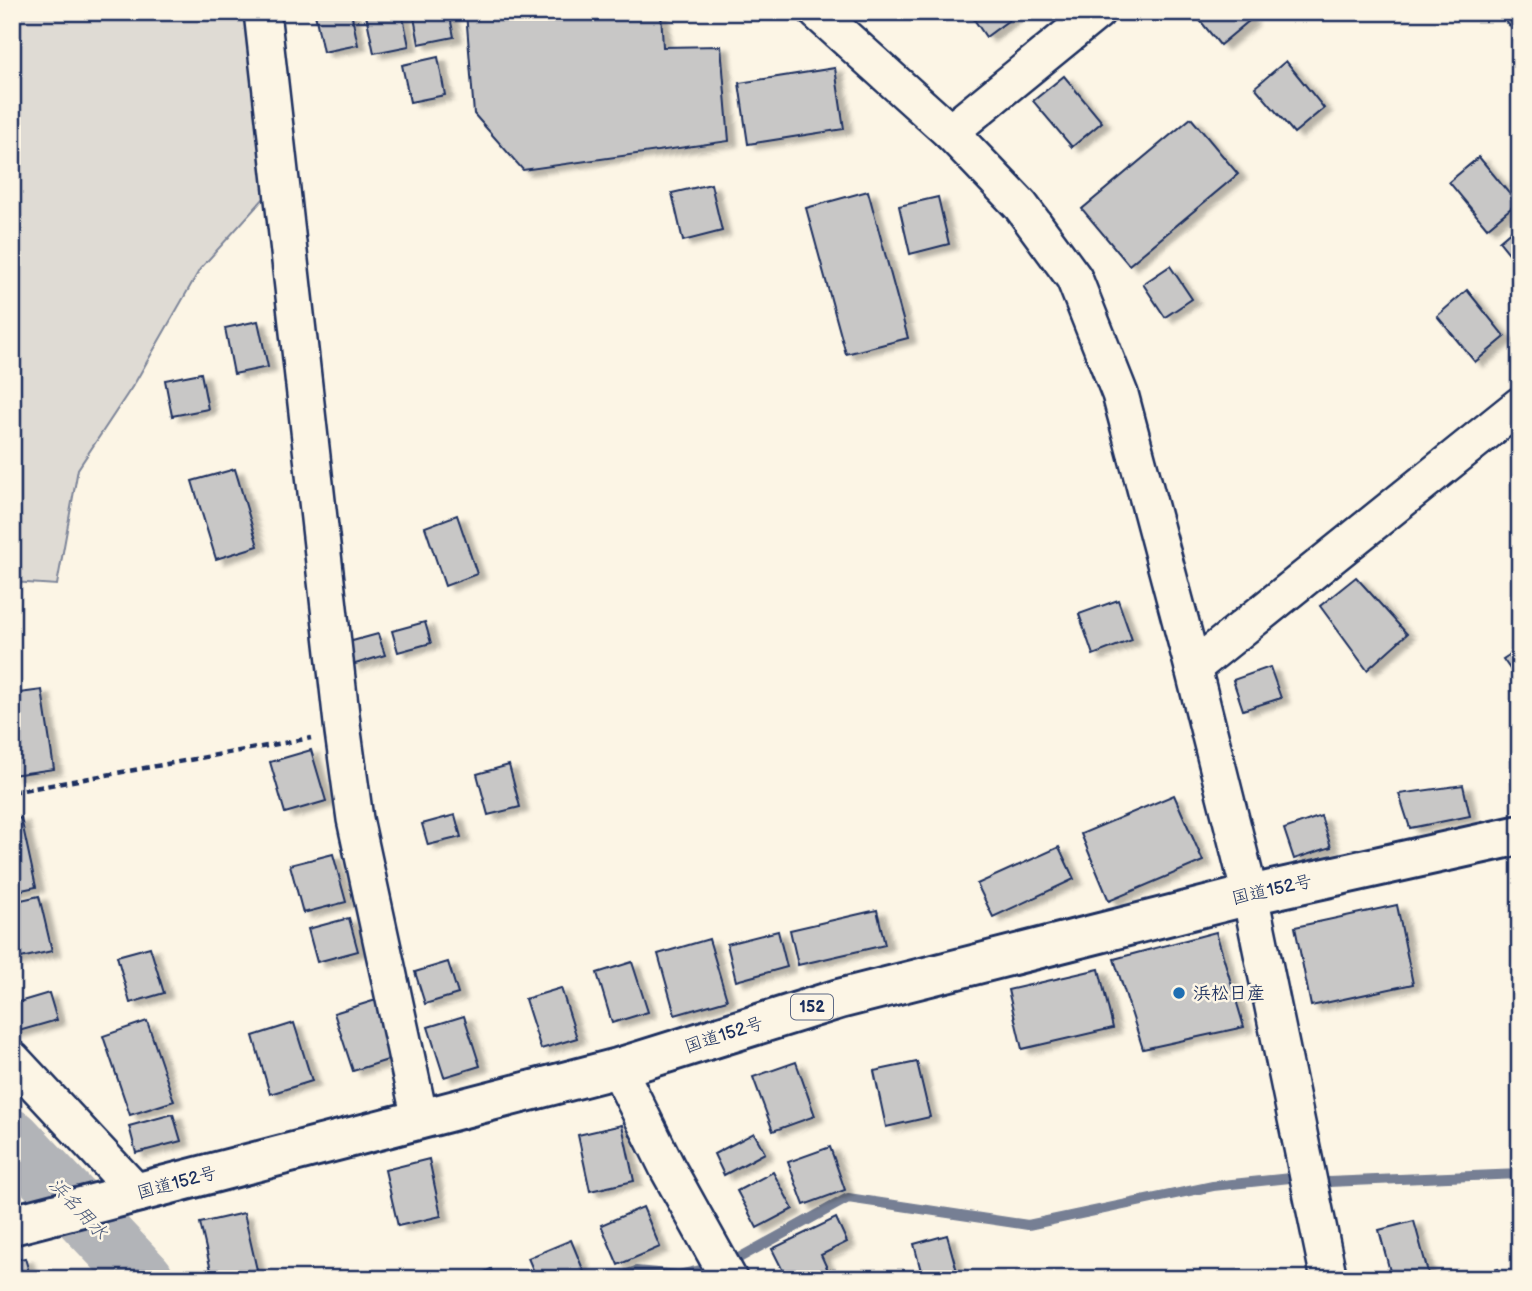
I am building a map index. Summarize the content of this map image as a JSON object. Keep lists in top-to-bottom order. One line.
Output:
{"streets":{"highway":["国道152号","152"]},"water":["浜名用水"],"places":["浜松日産"]}
